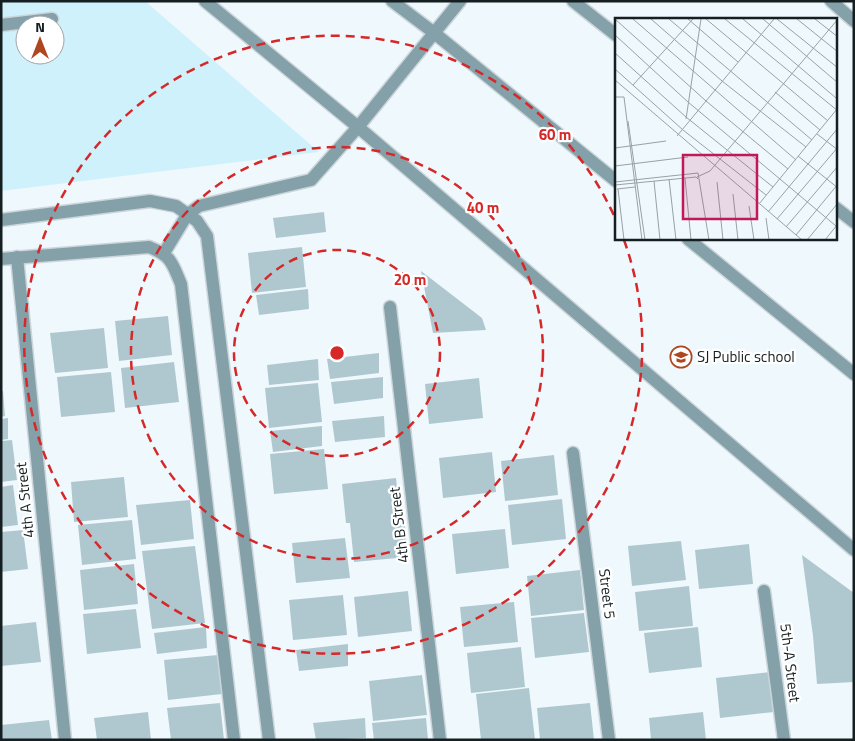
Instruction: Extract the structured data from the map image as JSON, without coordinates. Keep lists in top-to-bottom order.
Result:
{
  "streets": {
    "street": [
      "4th A Street",
      "4th B Street",
      "Street 5",
      "5th-A Street"
    ]
  },
  "places": {
    "school or university": ["SJ Public school"]
  },
  "north": "top",
  "rings": ["60 m", "40 m", "20 m"]
}
